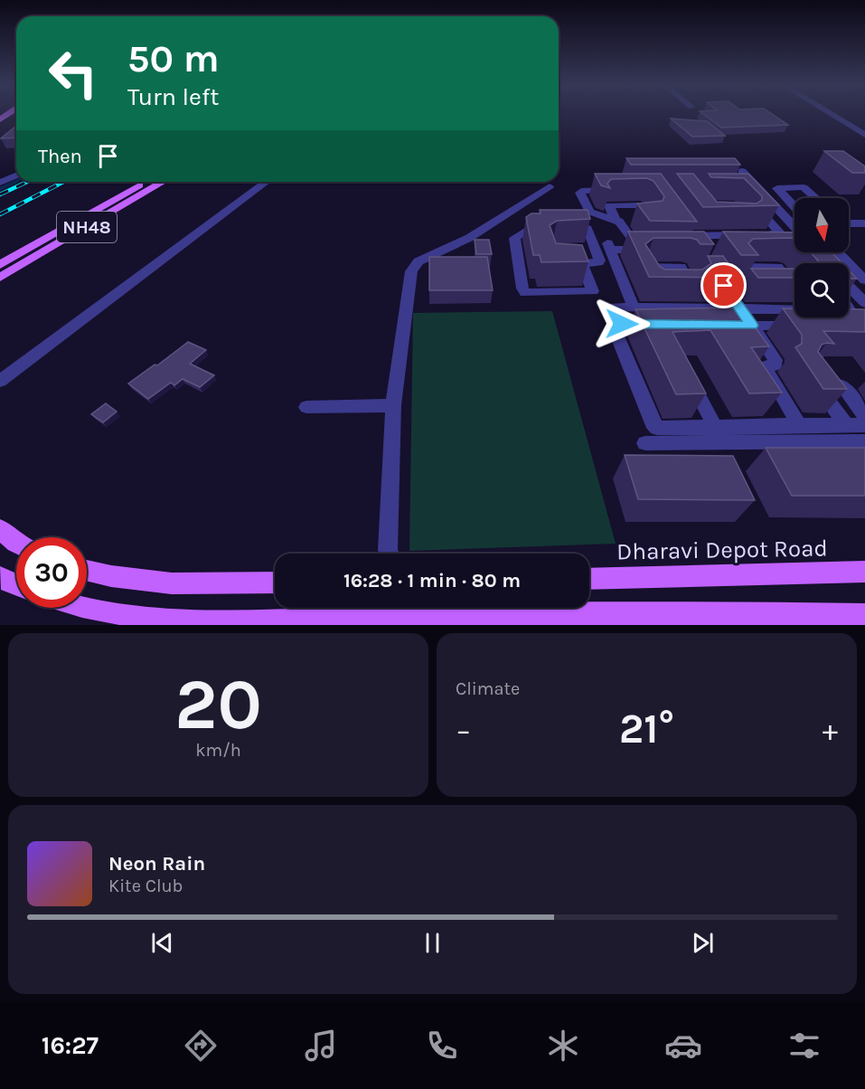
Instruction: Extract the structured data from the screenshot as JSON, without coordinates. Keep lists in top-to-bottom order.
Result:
{
  "streets": {
    "main road": ["NH48", "Dharavi Depot Road"]
  },
  "north": "bottom",
  "page": {
    "turn": ["50 m", "Turn left"],
    "then": "Then",
    "limit": "30",
    "trip": "16:28 · 1 min · 80 m",
    "tile": [
      ["20", "km/h"],
      "Climate"
    ],
    "heat": ["−", "21°", "+"],
    "song": ["Neon Rain", "Kite Club"],
    "tabs": "16:27"
  }
}
